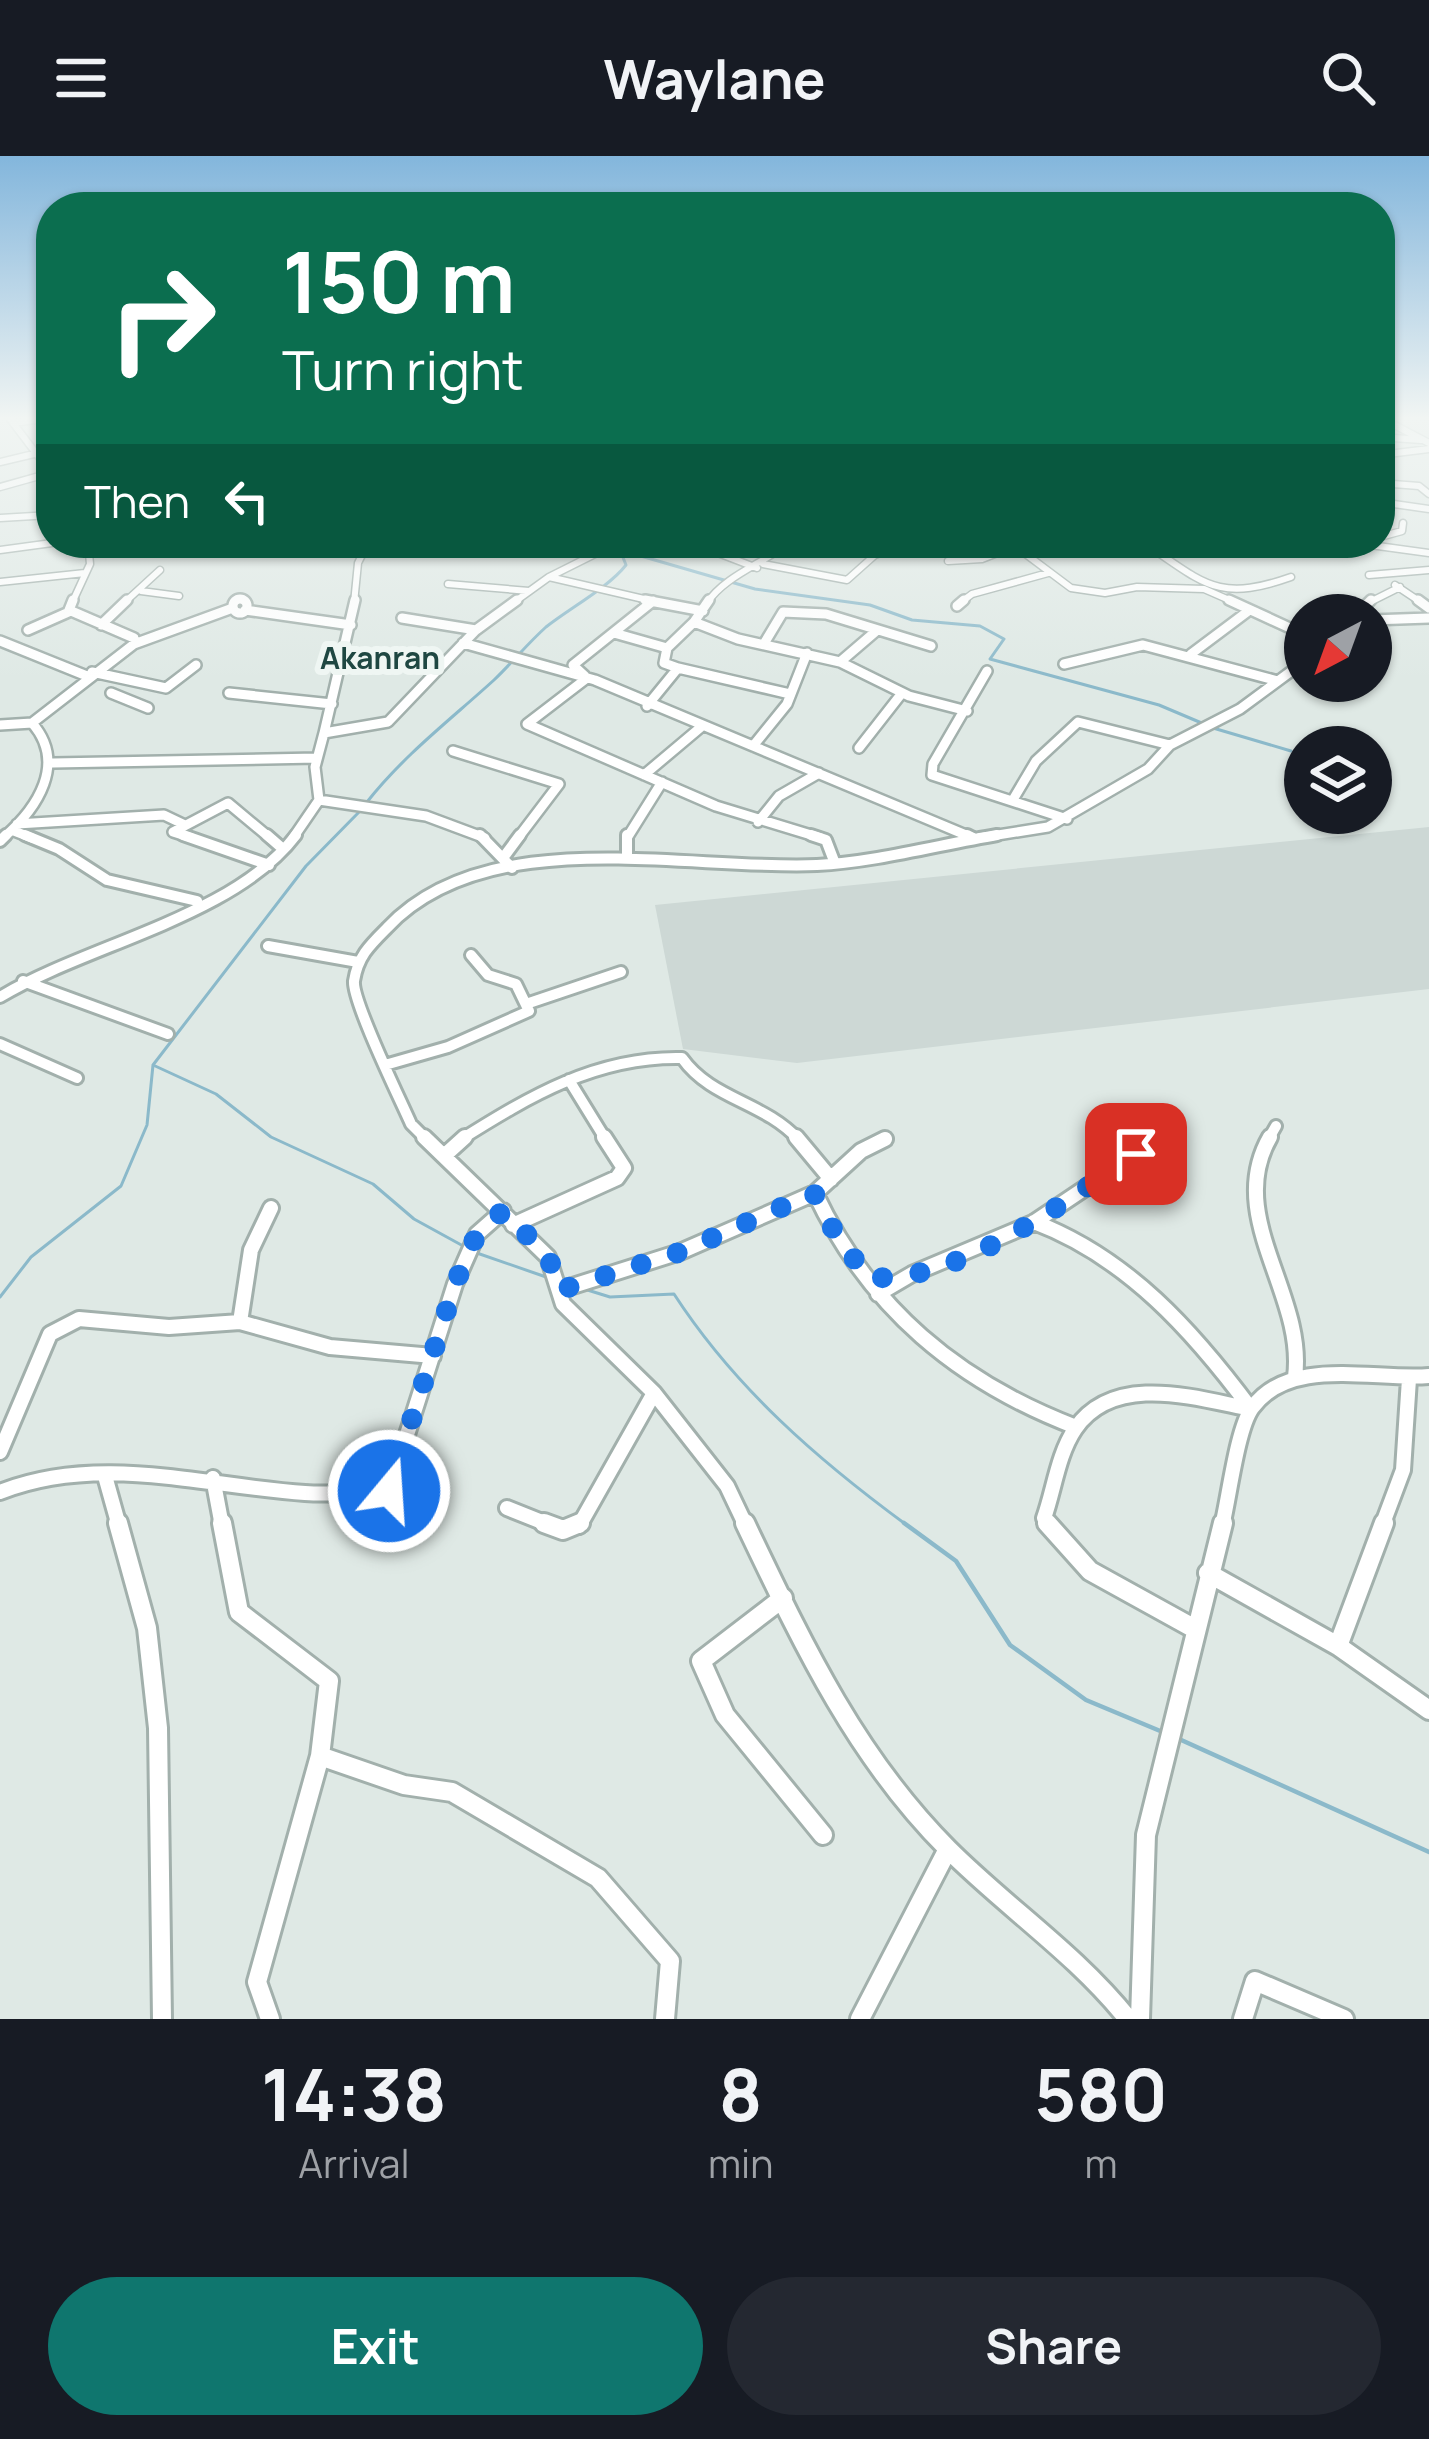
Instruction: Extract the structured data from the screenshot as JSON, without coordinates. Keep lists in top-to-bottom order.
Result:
{
  "districts": ["Akanran"],
  "north": "bottom left",
  "page": {
    "header": "Waylane",
    "turn": ["150 m", "Turn right"],
    "then": "Then",
    "eta": [
      "14:38",
      "Arrival",
      "8",
      "min",
      "580",
      "m"
    ],
    "buttons": ["Exit", "Share"]
  }
}
